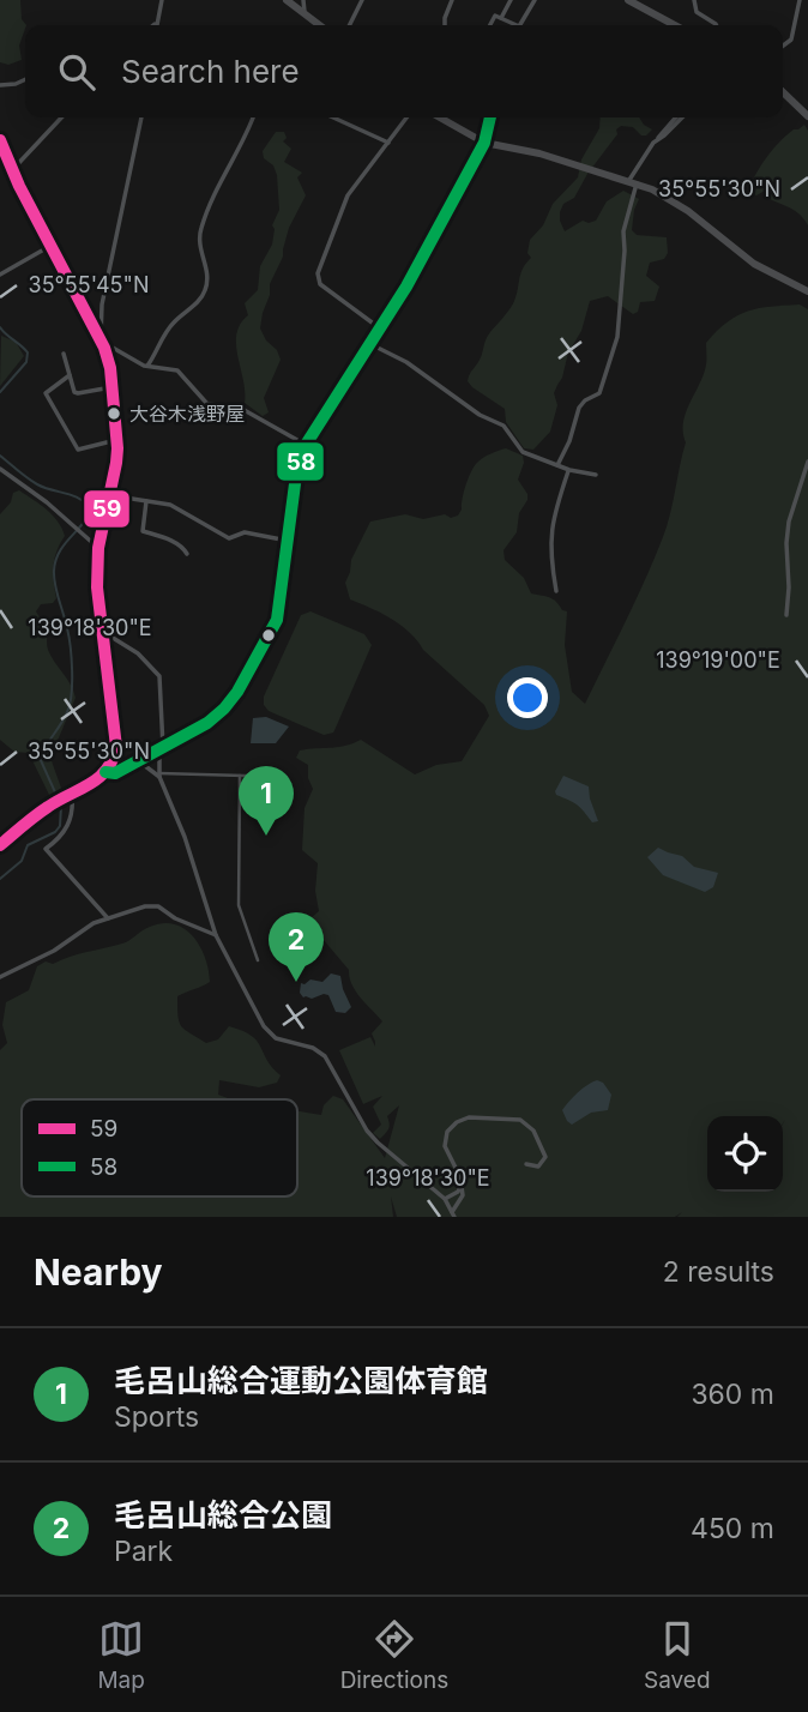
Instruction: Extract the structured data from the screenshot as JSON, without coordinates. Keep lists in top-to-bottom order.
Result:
{
  "places": ["大谷木浅野屋"],
  "lines": ["transit line 58", "transit line 59"],
  "legend": ["59", "58"],
  "page": {
    "search": "Search here",
    "pins": ["1", "2"],
    "heading": ["Nearby", "2 results"],
    "list": [
      {
        "mark": "1",
        "name": "毛呂山総合運動公園体育館",
        "note": "Sports",
        "value": "360 m"
      },
      {
        "mark": "2",
        "name": "毛呂山総合公園",
        "note": "Park",
        "value": "450 m"
      }
    ],
    "nav": ["Map", "Directions", "Saved"]
  },
  "coordinates": [
    "35°55'30\"N",
    "35°55'45\"N",
    "139°18'30\"E",
    "139°19'00\"E"
  ]
}
